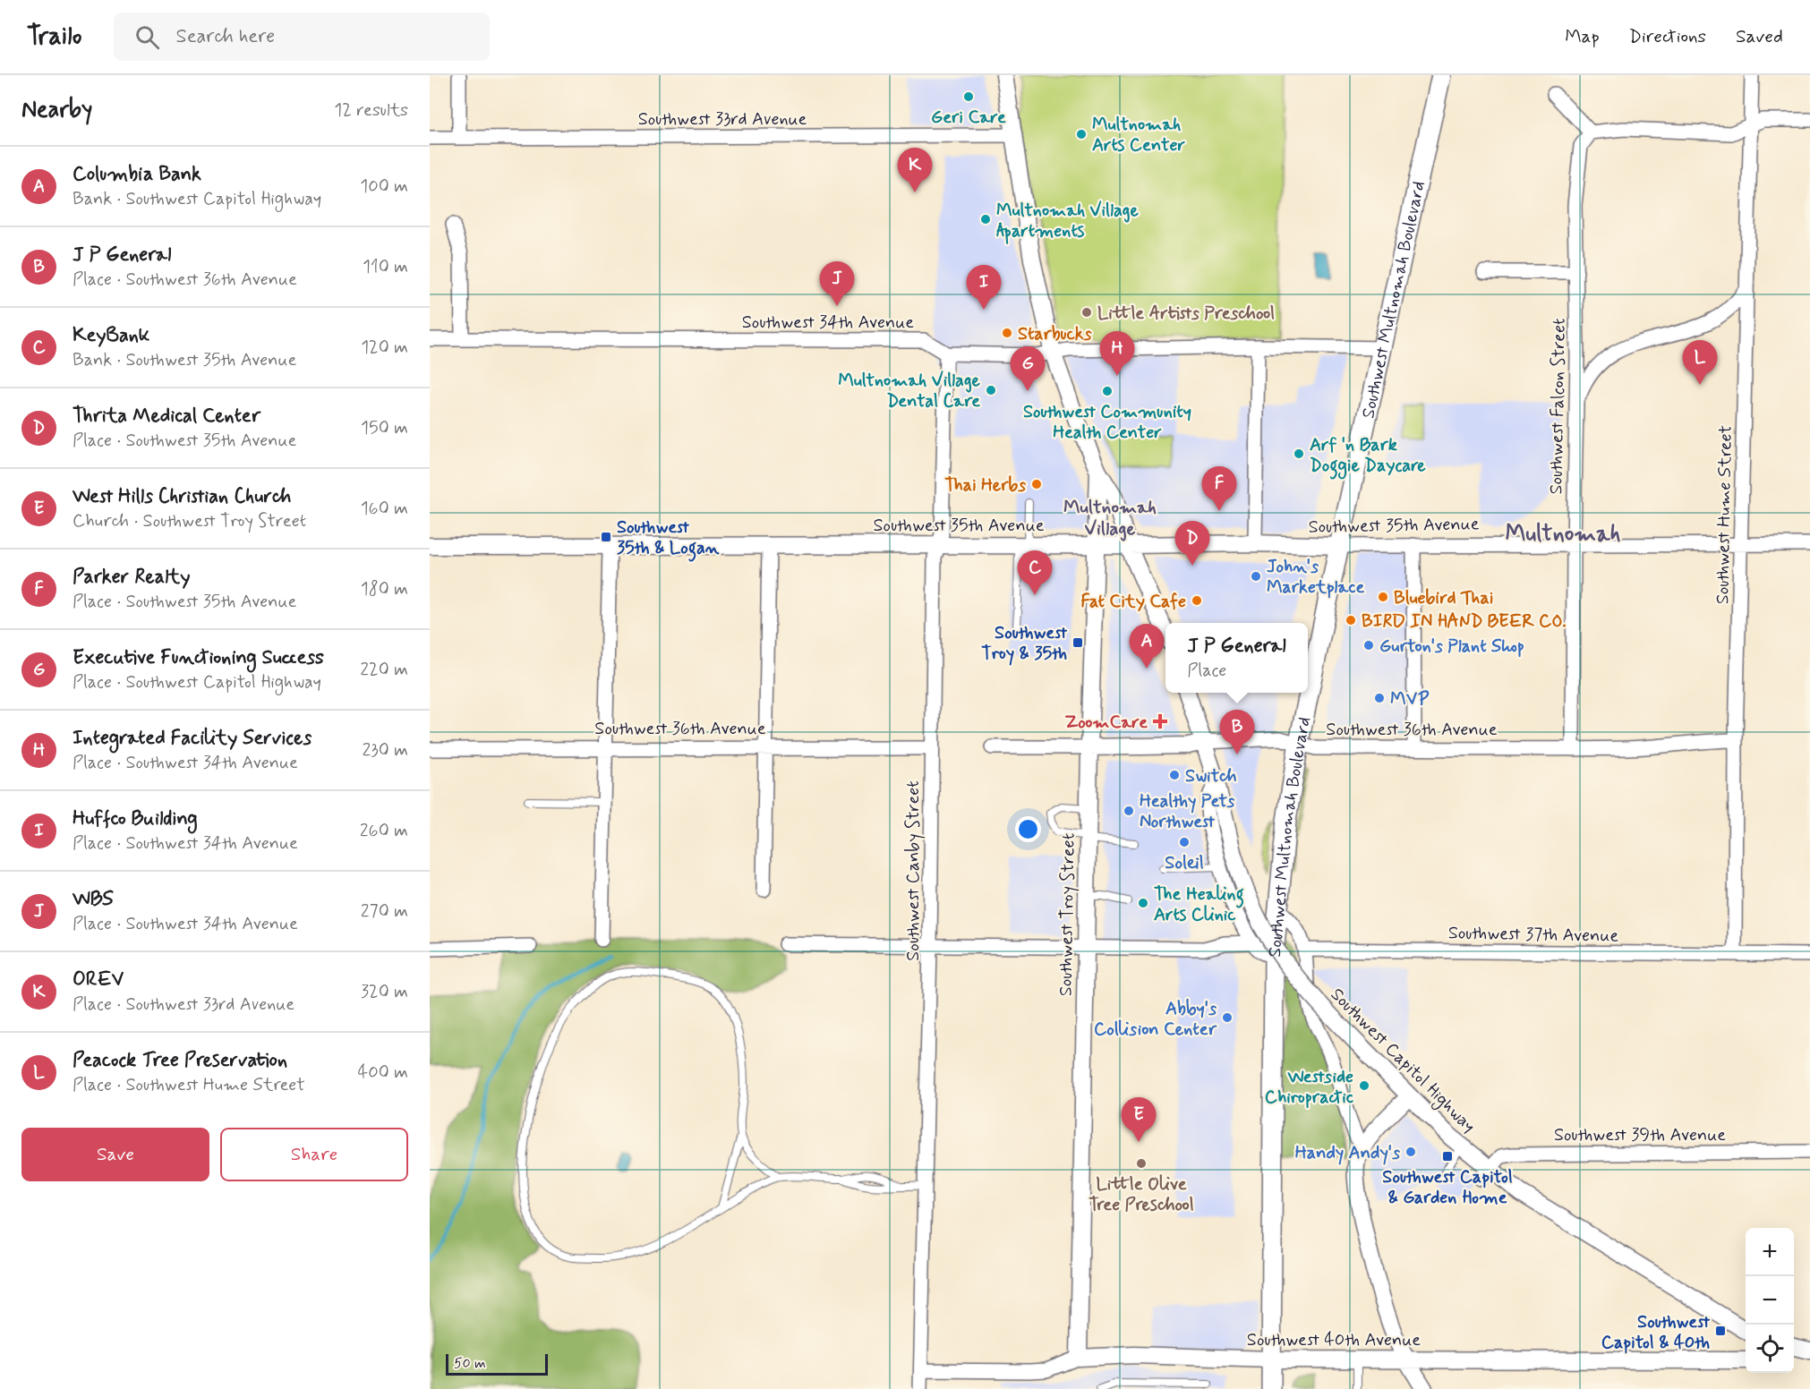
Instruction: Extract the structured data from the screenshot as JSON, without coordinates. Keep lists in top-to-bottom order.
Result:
{
  "streets": {
    "main road": ["Southwest Multnomah Boulevard"],
    "street": [
      "Southwest 33rd Avenue",
      "Southwest 34th Avenue",
      "Southwest Falcon Street",
      "Southwest Hume Street",
      "Southwest 35th Avenue",
      "Southwest 36th Avenue",
      "Southwest Canby Street",
      "Southwest Troy Street",
      "Southwest 37th Avenue",
      "Southwest Capitol Highway",
      "Southwest 39th Avenue",
      "Southwest 40th Avenue"
    ]
  },
  "crossings": [
    ["Southwest Multnomah Boulevard", "Southwest 34th Avenue"],
    ["Southwest Multnomah Boulevard", "Southwest 35th Avenue"],
    ["Southwest Multnomah Boulevard", "Southwest 36th Avenue"],
    ["Southwest Multnomah Boulevard", "Southwest 40th Avenue"],
    ["Southwest 34th Avenue", "Southwest Canby Street"],
    ["Southwest Falcon Street", "Southwest 35th Avenue"],
    ["Southwest Falcon Street", "Southwest 36th Avenue"],
    ["Southwest Hume Street", "Southwest 35th Avenue"],
    ["Southwest Hume Street", "Southwest 36th Avenue"],
    ["Southwest Hume Street", "Southwest 37th Avenue"],
    ["Southwest 35th Avenue", "Southwest Canby Street"],
    ["Southwest 35th Avenue", "Southwest Troy Street"],
    ["Southwest 36th Avenue", "Southwest Canby Street"],
    ["Southwest 36th Avenue", "Southwest Troy Street"],
    ["Southwest 36th Avenue", "Southwest Capitol Highway"],
    ["Southwest Canby Street", "Southwest 40th Avenue"],
    ["Southwest Troy Street", "Southwest 40th Avenue"],
    ["Southwest Capitol Highway", "Southwest 39th Avenue"]
  ],
  "districts": ["Multnomah Village", "Multnomah"],
  "places": {
    "other": [
      "Geri Care",
      "Multnomah Arts Center",
      "Multnomah Village Apartments",
      "Little Artists Preschool",
      "Starbucks",
      "Multnomah Village Dental Care",
      "Southwest Community Health Center",
      "Arf 'n Bark Doggie Daycare",
      "Thai Herbs",
      "John's Marketplace",
      "Bluebird Thai",
      "Fat City Cafe",
      "BIRD IN HAND BEER CO.",
      "Gurton's Plant Shop",
      "MVP",
      "Switch",
      "Healthy Pets Northwest",
      "Soleil",
      "The Healing Arts Clinic",
      "Abby's Collision Center",
      "Westside Chiropractic",
      "Handy Andy's",
      "Little Olive Tree Preschool"
    ],
    "transit": [
      "Southwest 35th & Logan",
      "Southwest Troy & 35th",
      "Southwest Capitol & Garden Home",
      "Southwest Capitol & 40th"
    ],
    "health": ["ZoomCare"]
  },
  "scale_bar": "50 m",
  "page": {
    "header": "Trailo",
    "search": "Search here",
    "nav": ["Map", "Directions", "Saved"],
    "heading": ["Nearby", "12 results"],
    "list": [
      {
        "mark": "A",
        "name": "Columbia Bank",
        "note": "Bank · Southwest Capitol Highway",
        "value": "100 m"
      },
      {
        "mark": "B",
        "name": "J P General",
        "note": "Place · Southwest 36th Avenue",
        "value": "110 m"
      },
      {
        "mark": "C",
        "name": "KeyBank",
        "note": "Bank · Southwest 35th Avenue",
        "value": "120 m"
      },
      {
        "mark": "D",
        "name": "Thrita Medical Center",
        "note": "Place · Southwest 35th Avenue",
        "value": "150 m"
      },
      {
        "mark": "E",
        "name": "West Hills Christian Church",
        "note": "Church · Southwest Troy Street",
        "value": "160 m"
      },
      {
        "mark": "F",
        "name": "Parker Realty",
        "note": "Place · Southwest 35th Avenue",
        "value": "180 m"
      },
      {
        "mark": "G",
        "name": "Executive Functioning Success",
        "note": "Place · Southwest Capitol Highway",
        "value": "220 m"
      },
      {
        "mark": "H",
        "name": "Integrated Facility Services",
        "note": "Place · Southwest 34th Avenue",
        "value": "230 m"
      },
      {
        "mark": "I",
        "name": "Huffco Building",
        "note": "Place · Southwest 34th Avenue",
        "value": "260 m"
      },
      {
        "mark": "J",
        "name": "WBS",
        "note": "Place · Southwest 34th Avenue",
        "value": "270 m"
      },
      {
        "mark": "K",
        "name": "OREV",
        "note": "Place · Southwest 33rd Avenue",
        "value": "320 m"
      },
      {
        "mark": "L",
        "name": "Peacock Tree Preservation",
        "note": "Place · Southwest Hume Street",
        "value": "400 m"
      }
    ],
    "pins": [
      "K",
      "J",
      "I",
      "H",
      "L",
      "G",
      "F",
      "D",
      "C",
      "A",
      "B",
      "E"
    ],
    "popup": ["J P General", "Place"],
    "buttons": ["Save", "Share"],
    "map_buttons": ["+", "−"],
    "scale": "50 m"
  }
}
